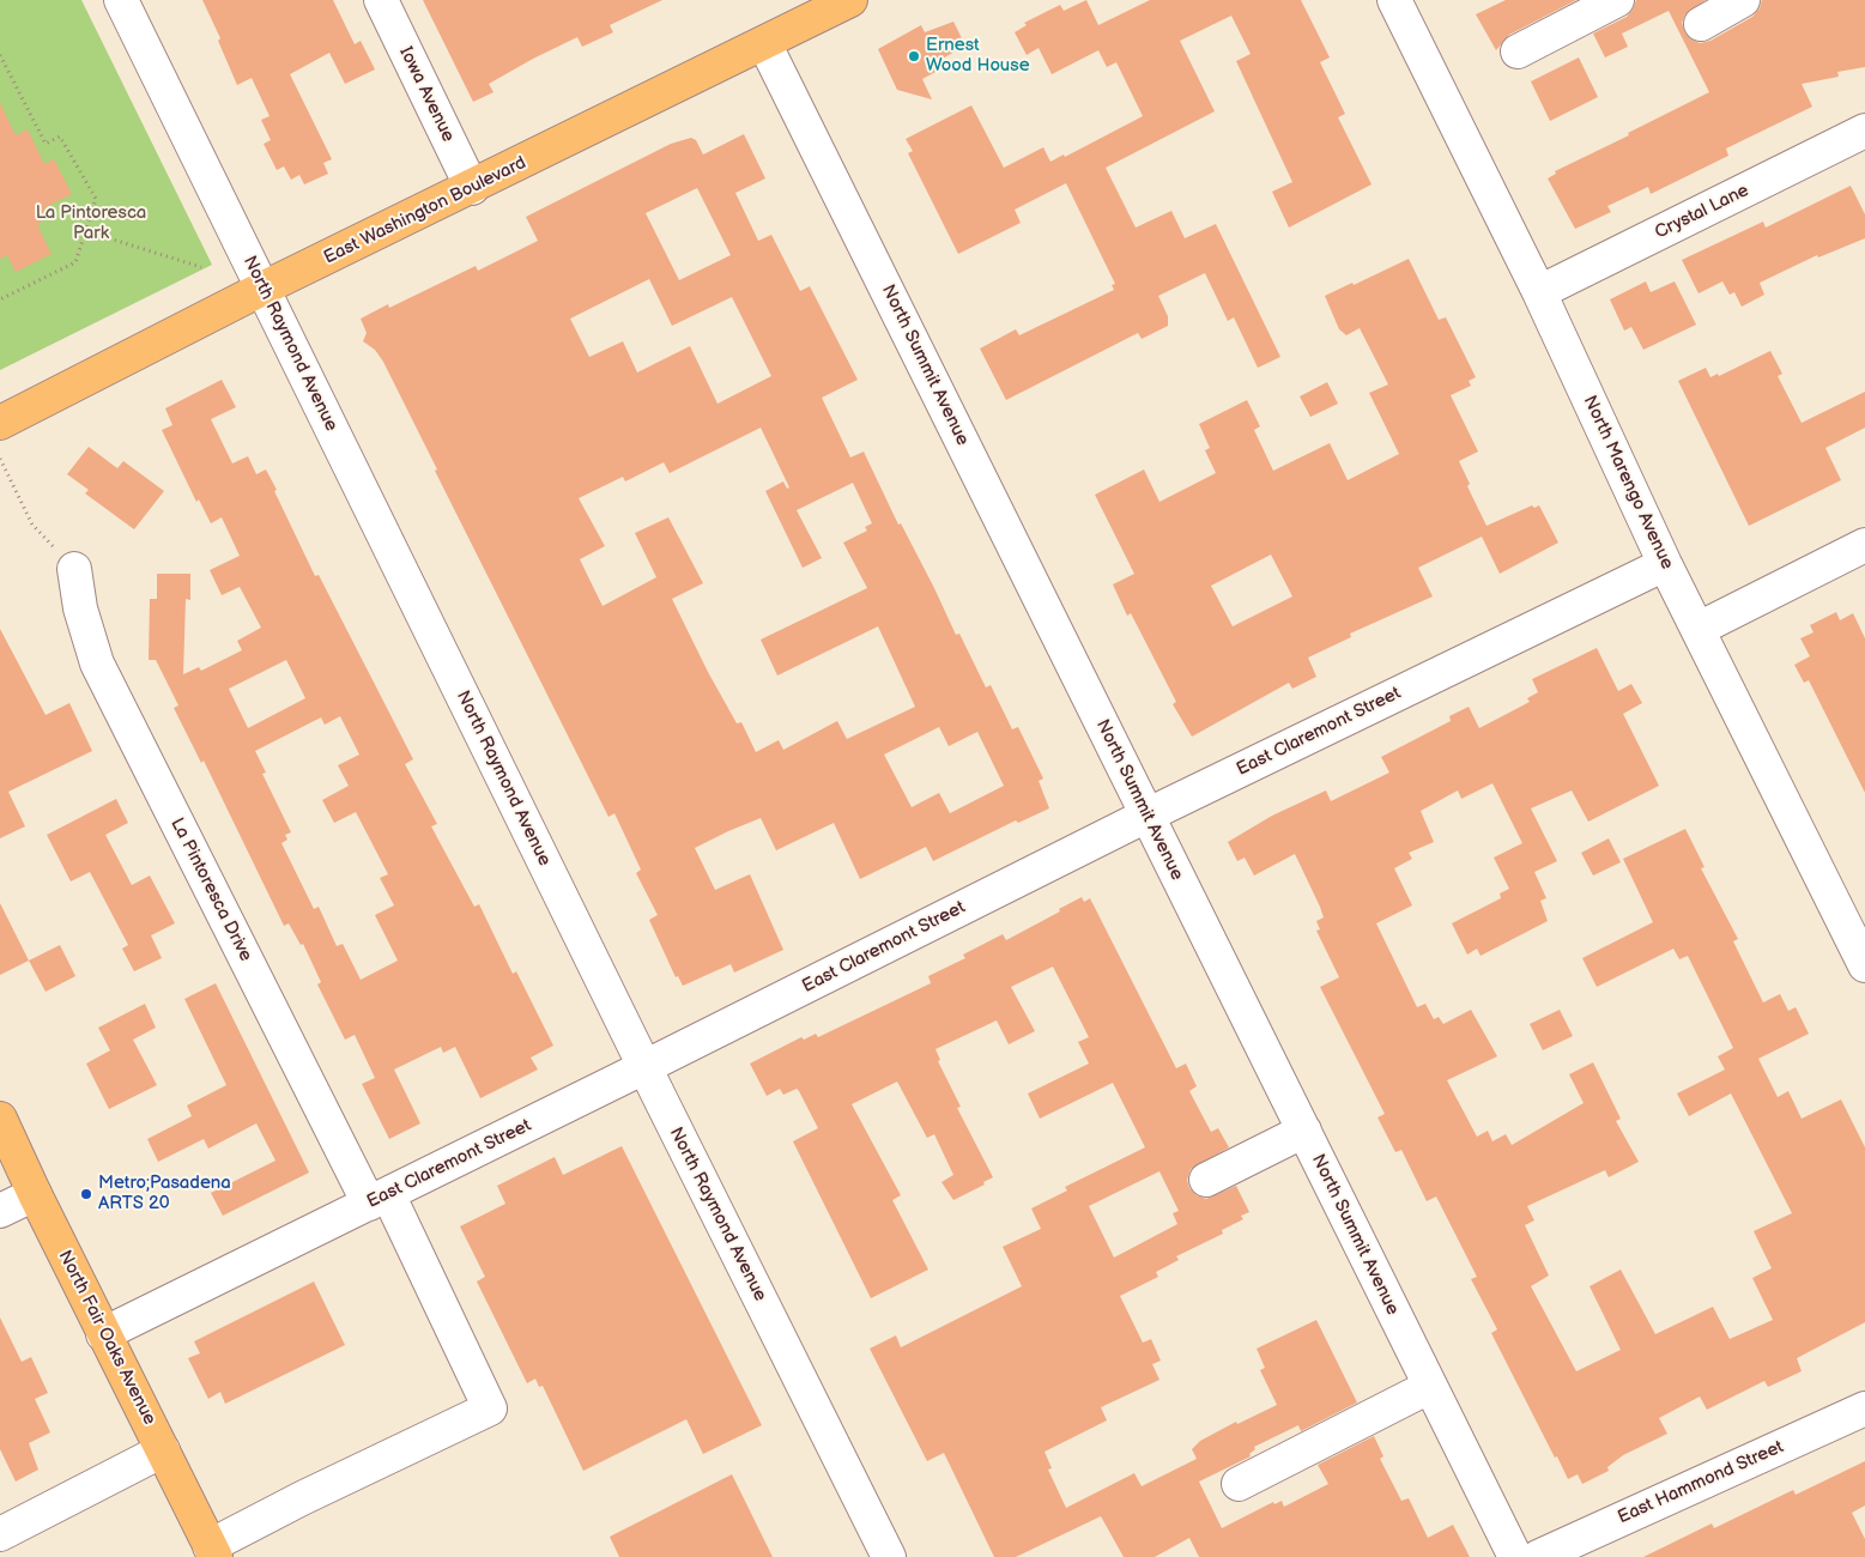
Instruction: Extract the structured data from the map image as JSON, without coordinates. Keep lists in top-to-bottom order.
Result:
{
  "streets": {
    "main road": ["East Washington Boulevard", "North Fair Oaks Avenue"],
    "street": [
      "Iowa Avenue",
      "Crystal Lane",
      "North Raymond Avenue",
      "North Summit Avenue",
      "North Marengo Avenue",
      "East Claremont Street",
      "La Pintoresca Drive",
      "East Hammond Street"
    ]
  },
  "crossings": [
    ["Iowa Avenue", "East Washington Boulevard"],
    ["East Washington Boulevard", "North Raymond Avenue"],
    ["East Washington Boulevard", "North Summit Avenue"],
    ["Crystal Lane", "North Marengo Avenue"],
    ["North Raymond Avenue", "East Claremont Street"],
    ["North Summit Avenue", "East Claremont Street"],
    ["North Marengo Avenue", "East Claremont Street"],
    ["East Claremont Street", "La Pintoresca Drive"],
    ["East Claremont Street", "North Fair Oaks Avenue"],
    ["La Pintoresca Drive", "North Fair Oaks Avenue"]
  ],
  "parks": ["La Pintoresca Park"],
  "places": ["Ernest Wood House", "Metro;Pasadena ARTS 20"]
}
